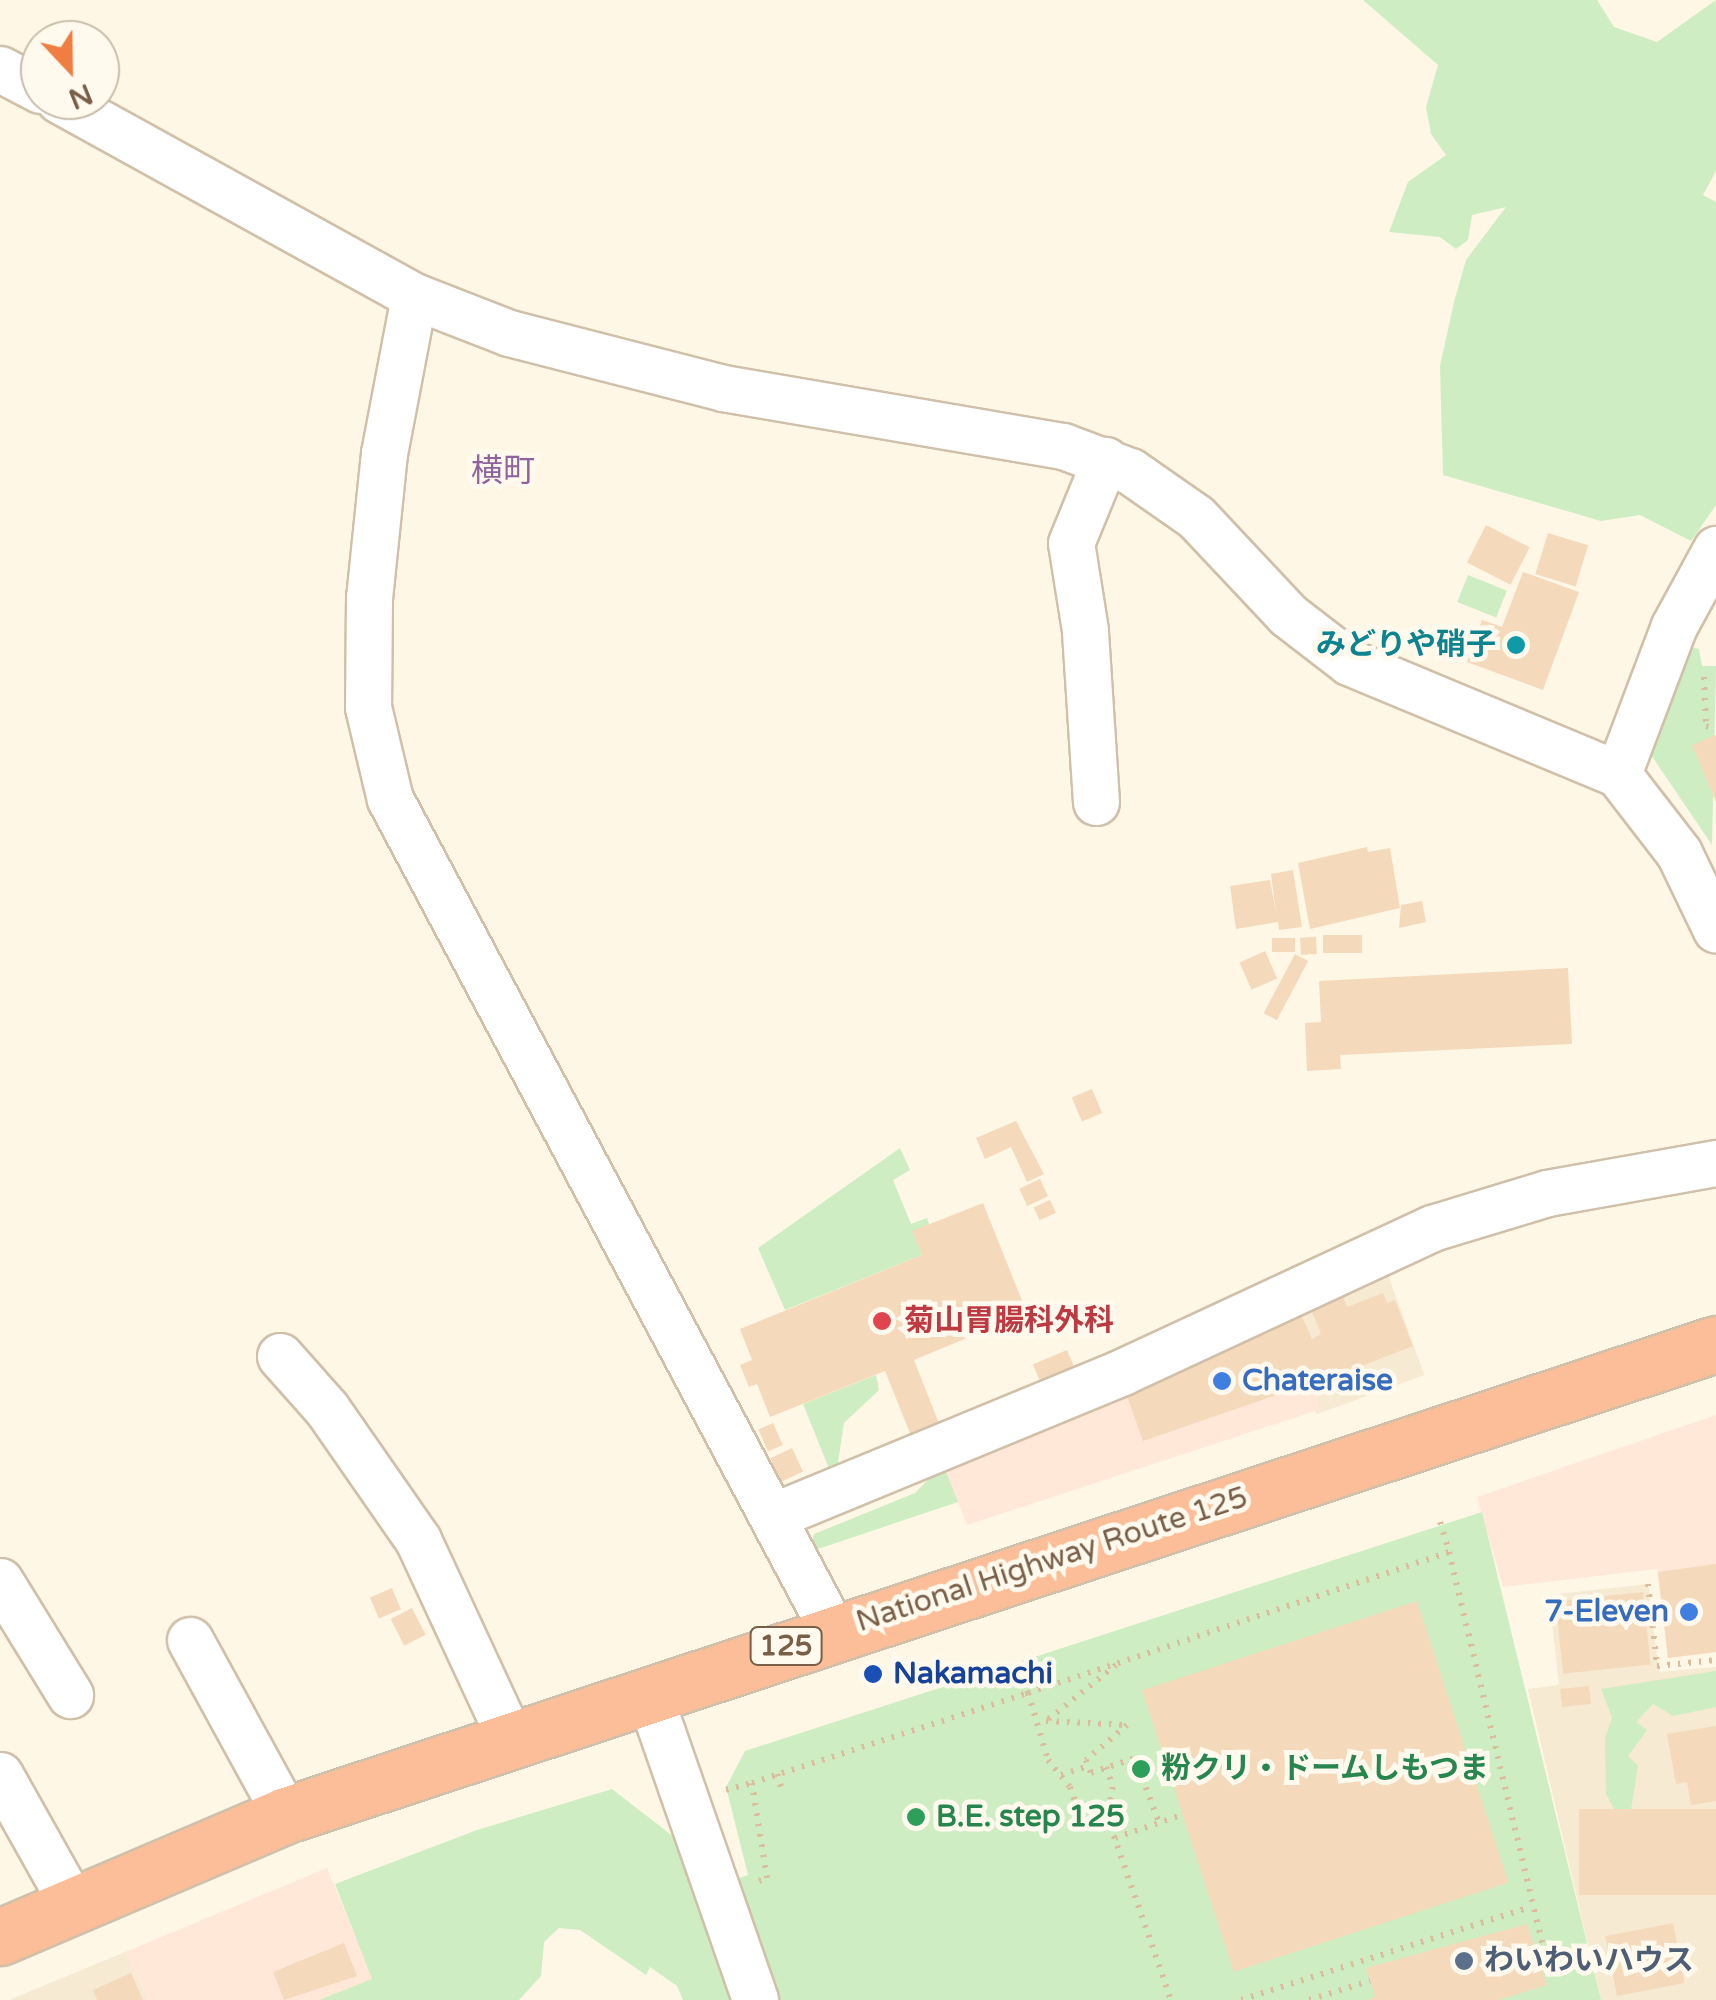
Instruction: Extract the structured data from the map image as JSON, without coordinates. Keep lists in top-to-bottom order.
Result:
{
  "streets": {
    "highway": ["National Highway Route 125", "125"]
  },
  "districts": ["横町"],
  "places": [
    "みどりや硝子",
    "菊山胃腸科外科",
    "Chateraise",
    "7-Eleven",
    "Nakamachi",
    "粉クリ・ドームしもつま",
    "B.E. step 125",
    "わいわいハウス"
  ],
  "north": "bottom"
}
